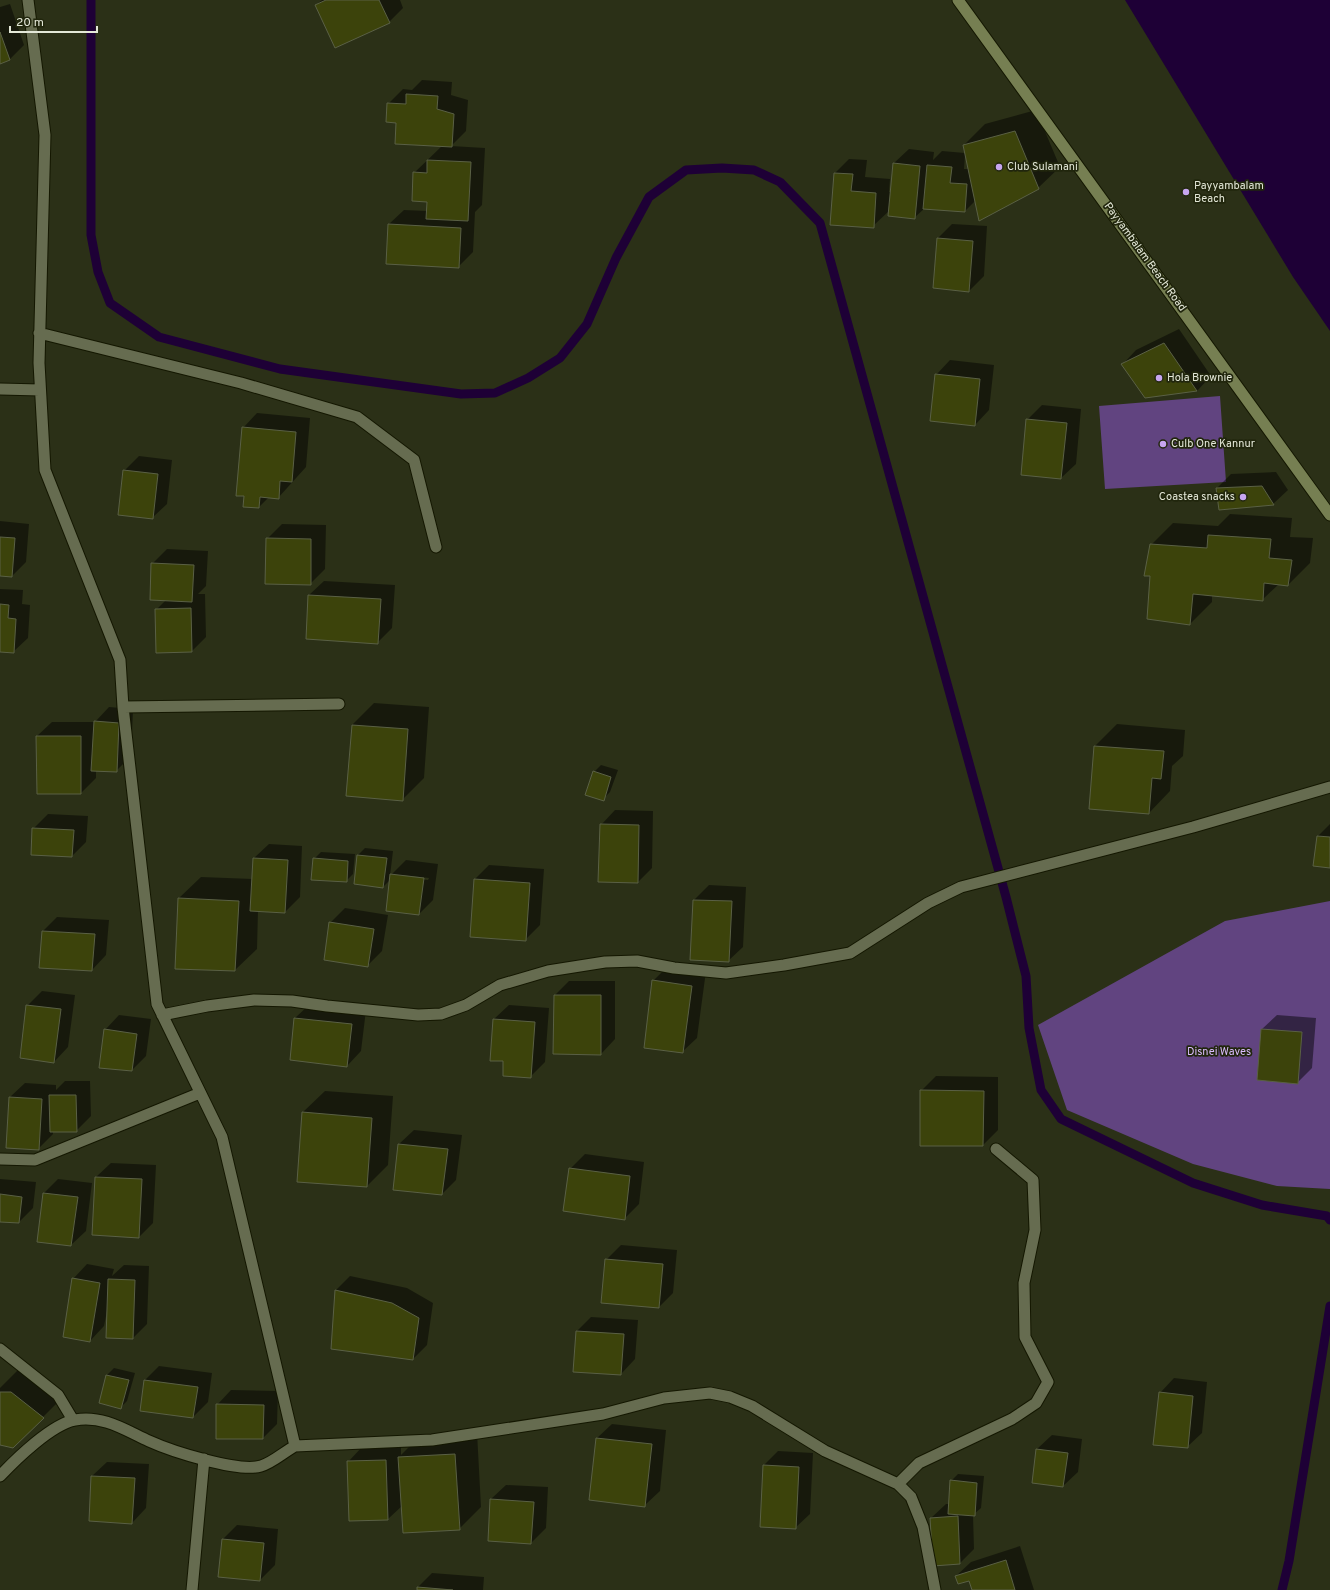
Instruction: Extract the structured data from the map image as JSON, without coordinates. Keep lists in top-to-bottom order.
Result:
{
  "streets": {
    "main road": ["Payyambalam Beach Road"]
  },
  "parks": ["Disnei Waves"],
  "places": [
    "Club Sulamani",
    "Payyambalam Beach",
    "Hola Brownie",
    "Culb One Kannur",
    "Coastea snacks"
  ],
  "scale_bar": "20 m"
}
